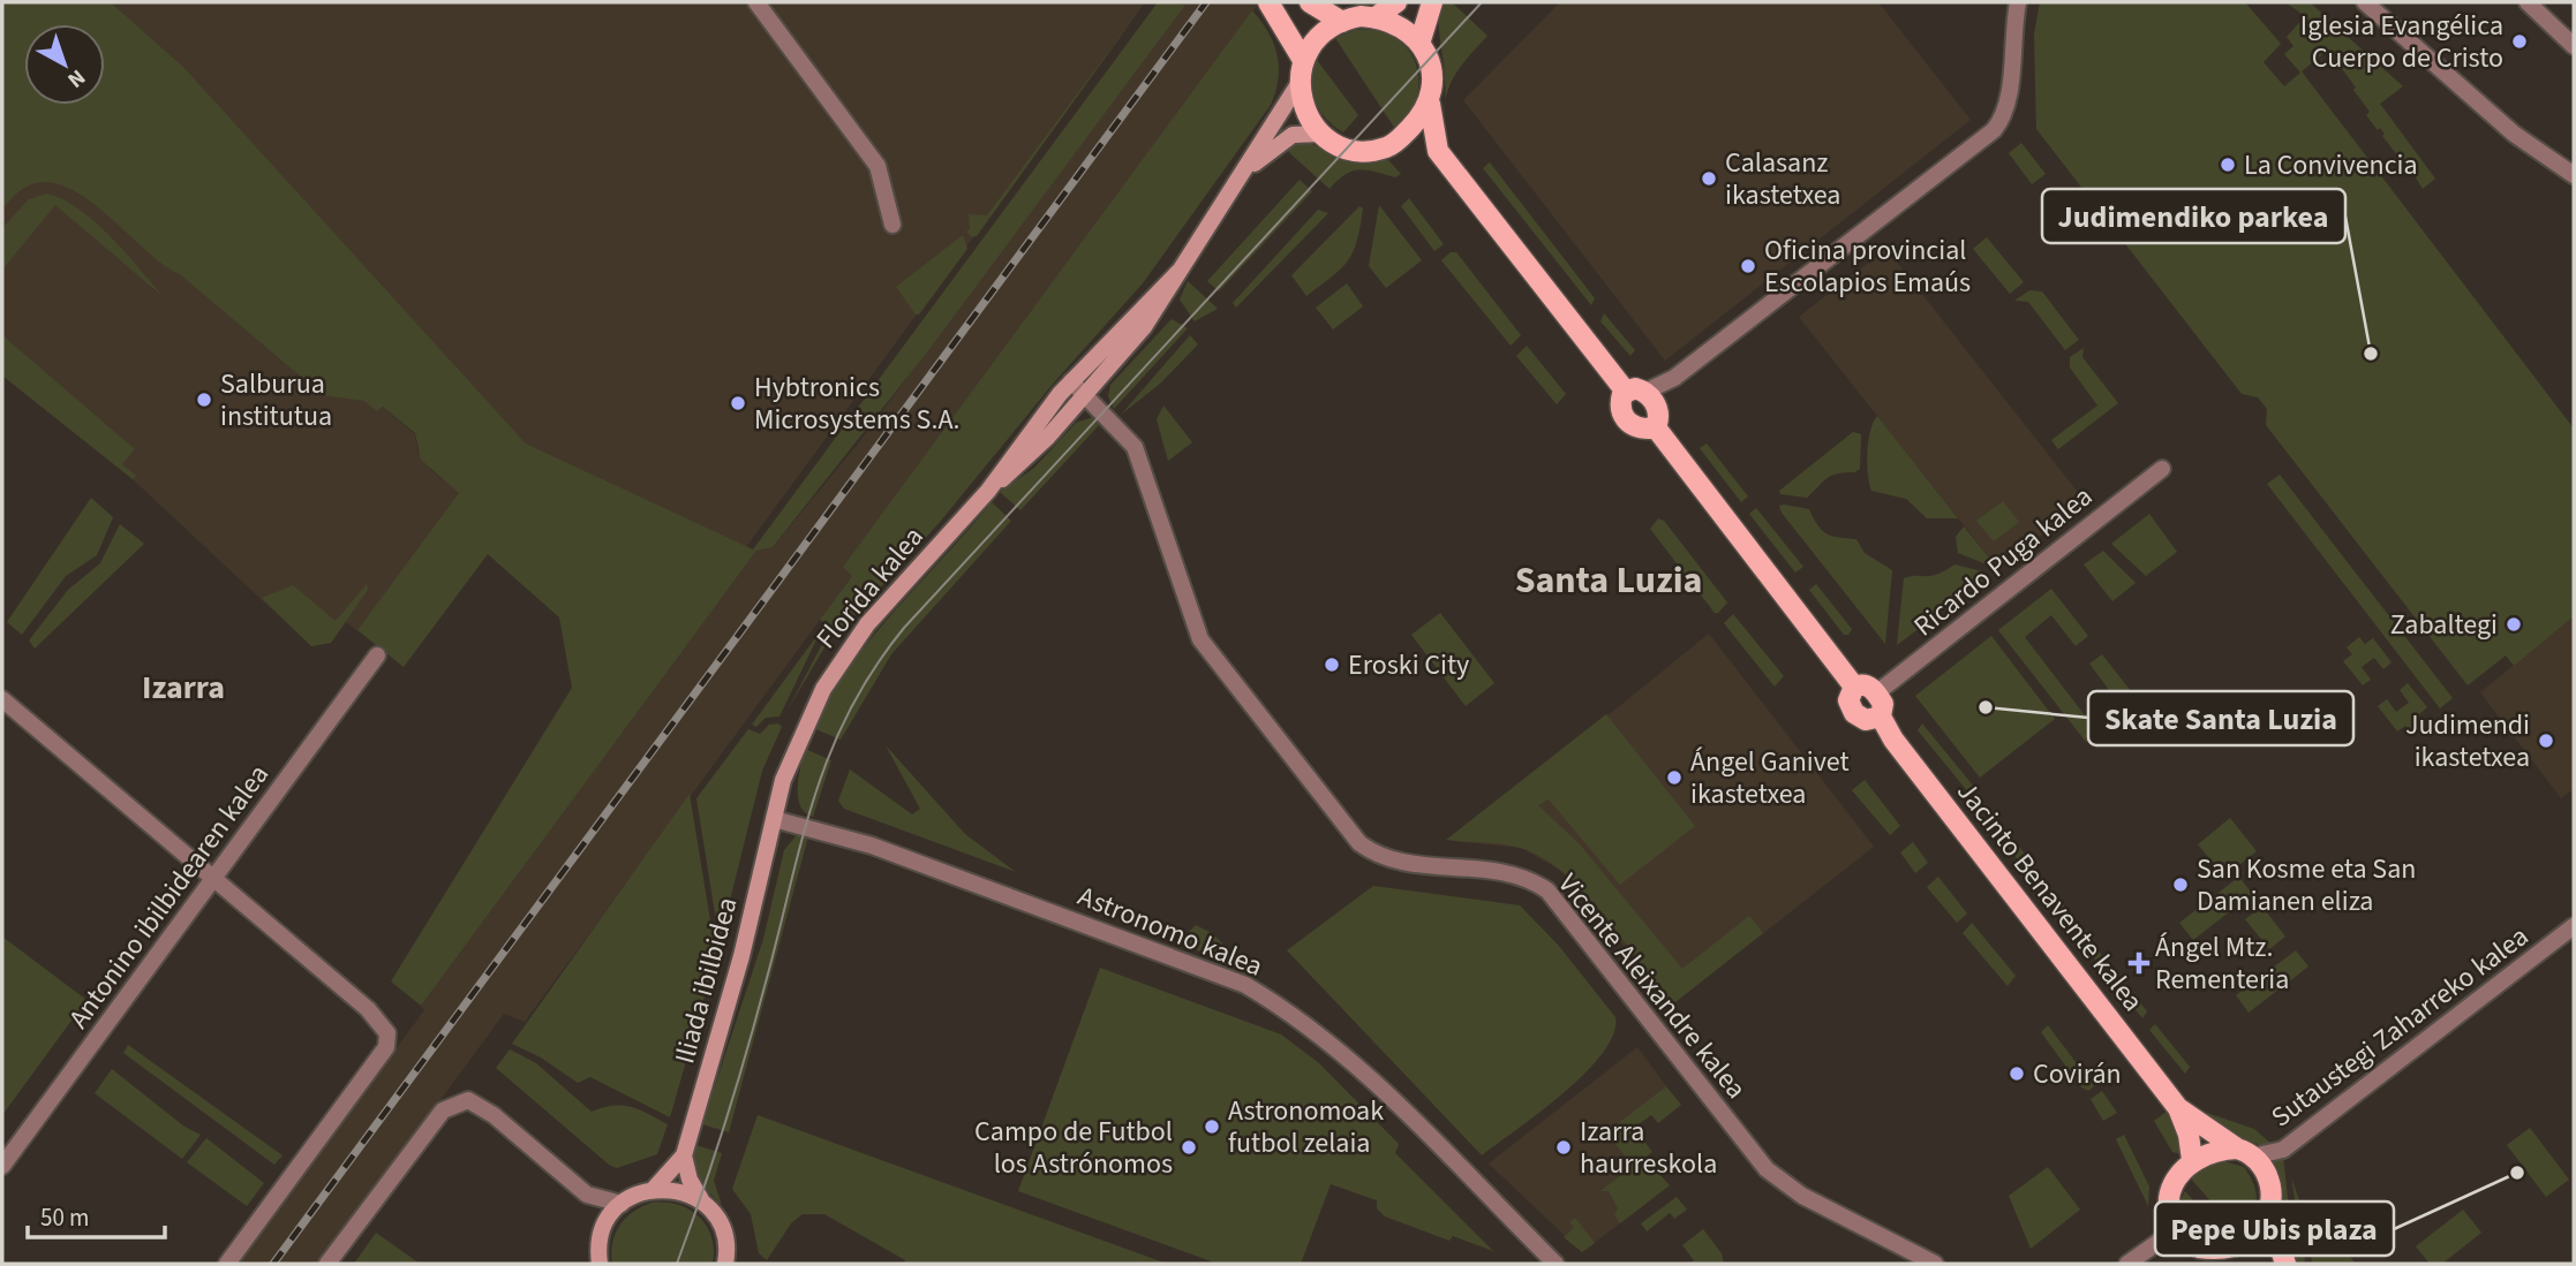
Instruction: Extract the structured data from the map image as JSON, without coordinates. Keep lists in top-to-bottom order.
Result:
{
  "streets": {
    "main road": ["Florida kalea", "Jacinto Benavente kalea", "Iliada ibilbidea"],
    "street": [
      "Ricardo Puga kalea",
      "Antonino ibilbidearen kalea",
      "Astronomo kalea",
      "Vicente Aleixandre kalea",
      "Sutaustegi Zaharreko kalea"
    ]
  },
  "crossings": [
    ["Ricardo Puga kalea", "Jacinto Benavente kalea"],
    ["Florida kalea", "Astronomo kalea"],
    ["Florida kalea", "Iliada ibilbidea"],
    ["Jacinto Benavente kalea", "Sutaustegi Zaharreko kalea"],
    ["Astronomo kalea", "Iliada ibilbidea"]
  ],
  "districts": ["Santa Luzia", "Izarra"],
  "places": {
    "other": [
      "Iglesia Evangélica Cuerpo de Cristo",
      "La Convivencia",
      "Calasanz ikastetxea",
      "Oficina provincial Escolapios Emaús",
      "Judimendiko parkea",
      "Salburua institutua",
      "Hybtronics Microsystems S.A.",
      "Zabaltegi",
      "Eroski City",
      "Skate Santa Luzia",
      "Judimendi ikastetxea",
      "Ángel Ganivet ikastetxea",
      "San Kosme eta San Damianen eliza",
      "Covirán",
      "Astronomoak futbol zelaia",
      "Campo de Futbol los Astrónomos",
      "Izarra haurreskola",
      "Pepe Ubis plaza"
    ],
    "health": ["Ángel Mtz. Rementeria"]
  },
  "scale_bar": "50 m",
  "north": "bottom right"
}
